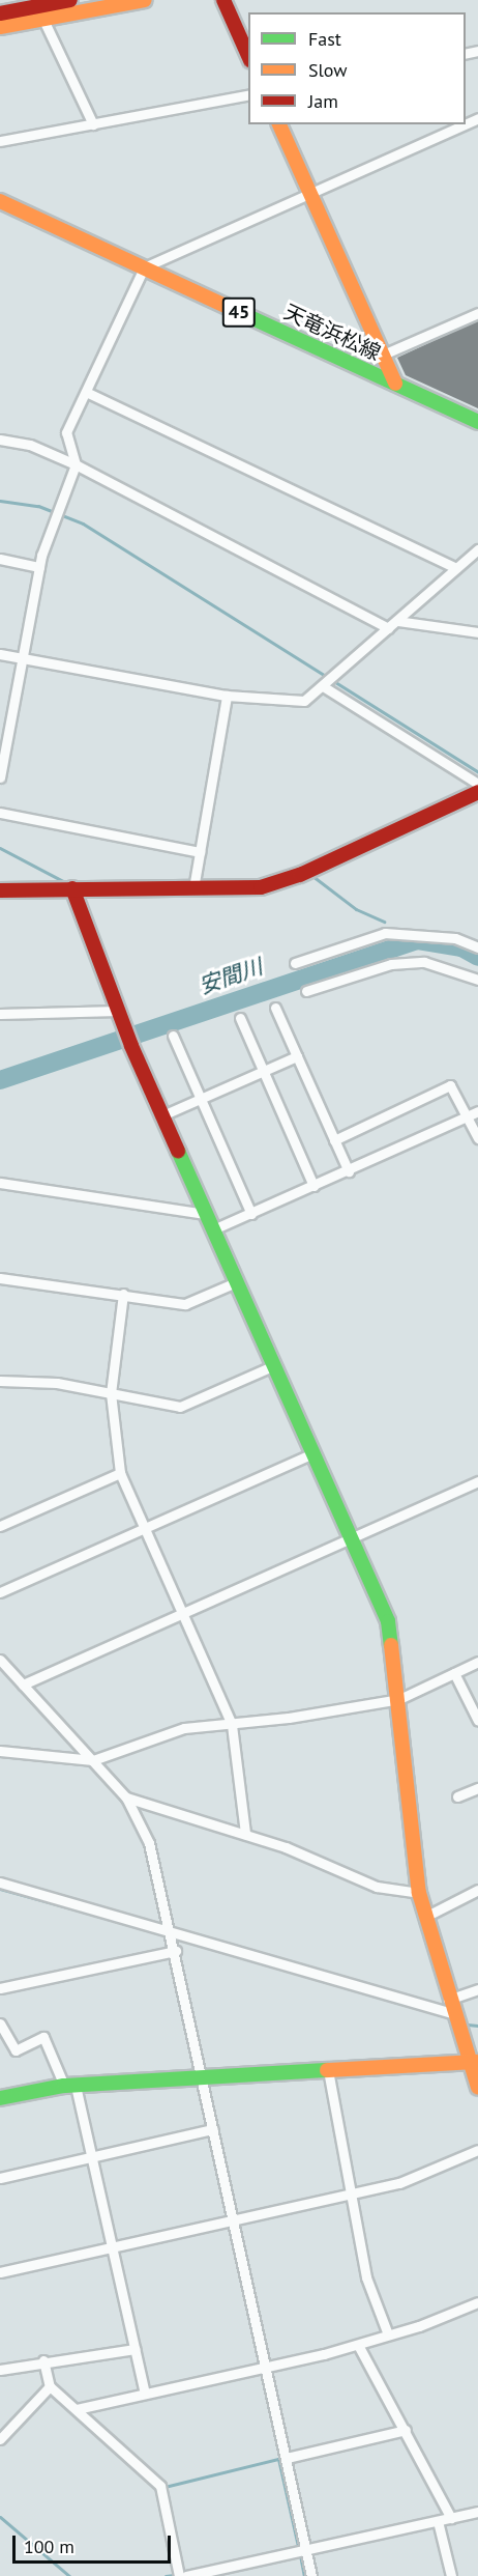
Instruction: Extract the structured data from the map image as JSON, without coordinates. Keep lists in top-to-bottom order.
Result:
{
  "streets": {
    "street": ["45", "天竜浜松線"]
  },
  "water": ["安間川"],
  "legend": ["Fast", "Slow", "Jam"],
  "scale_bar": "100 m"
}
